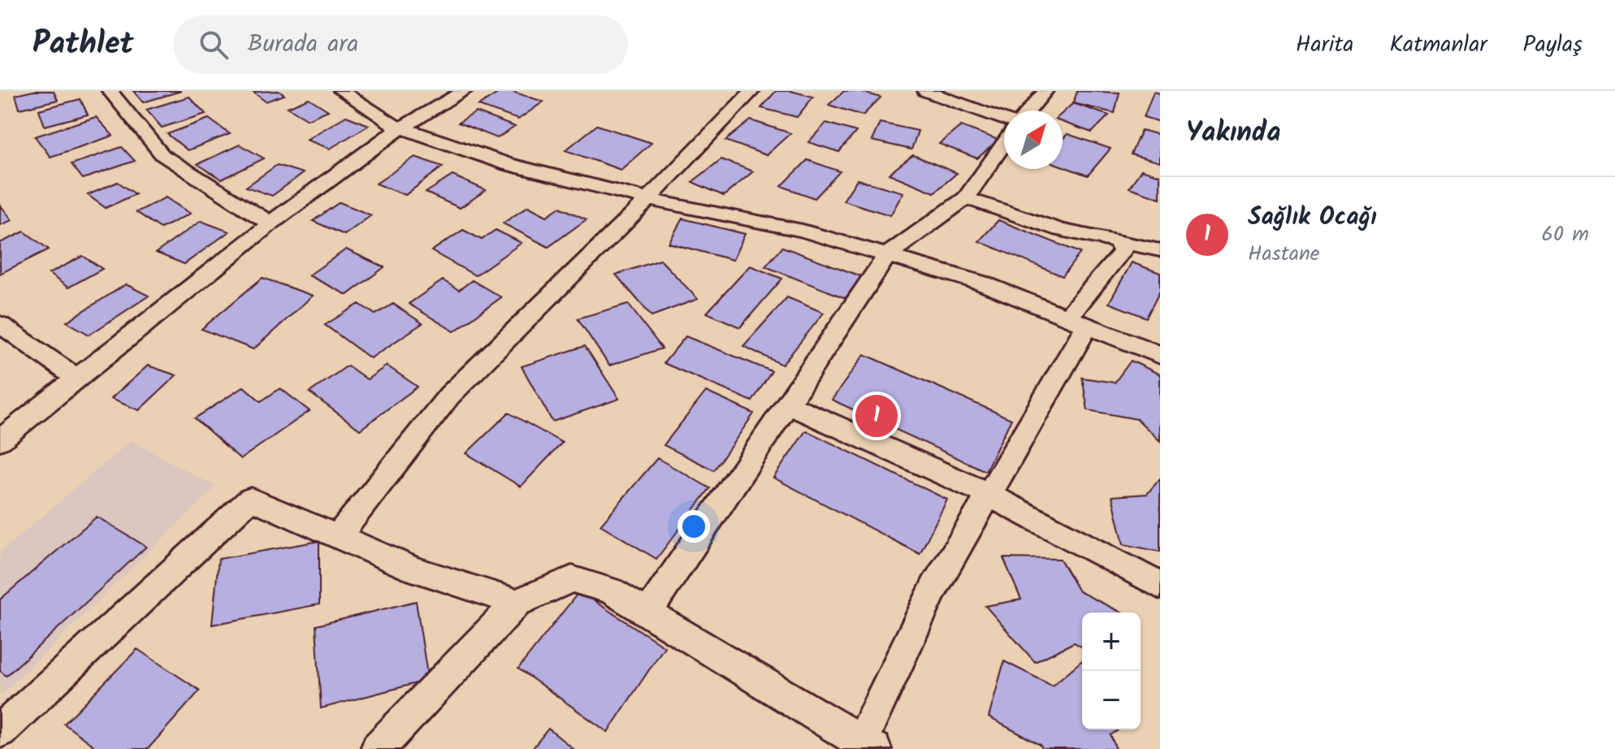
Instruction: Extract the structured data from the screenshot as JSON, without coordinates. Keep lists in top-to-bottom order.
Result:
{
  "north": "top right",
  "page": {
    "header": "Pathlet",
    "search": "Burada ara",
    "nav": ["Harita", "Katmanlar", "Paylaş"],
    "heading": "Yakında",
    "list": [
      {
        "mark": "1",
        "name": "Sağlık Ocağı",
        "note": "Hastane",
        "value": "60 m"
      }
    ],
    "pins": "1",
    "map_buttons": ["+", "−"]
  }
}
